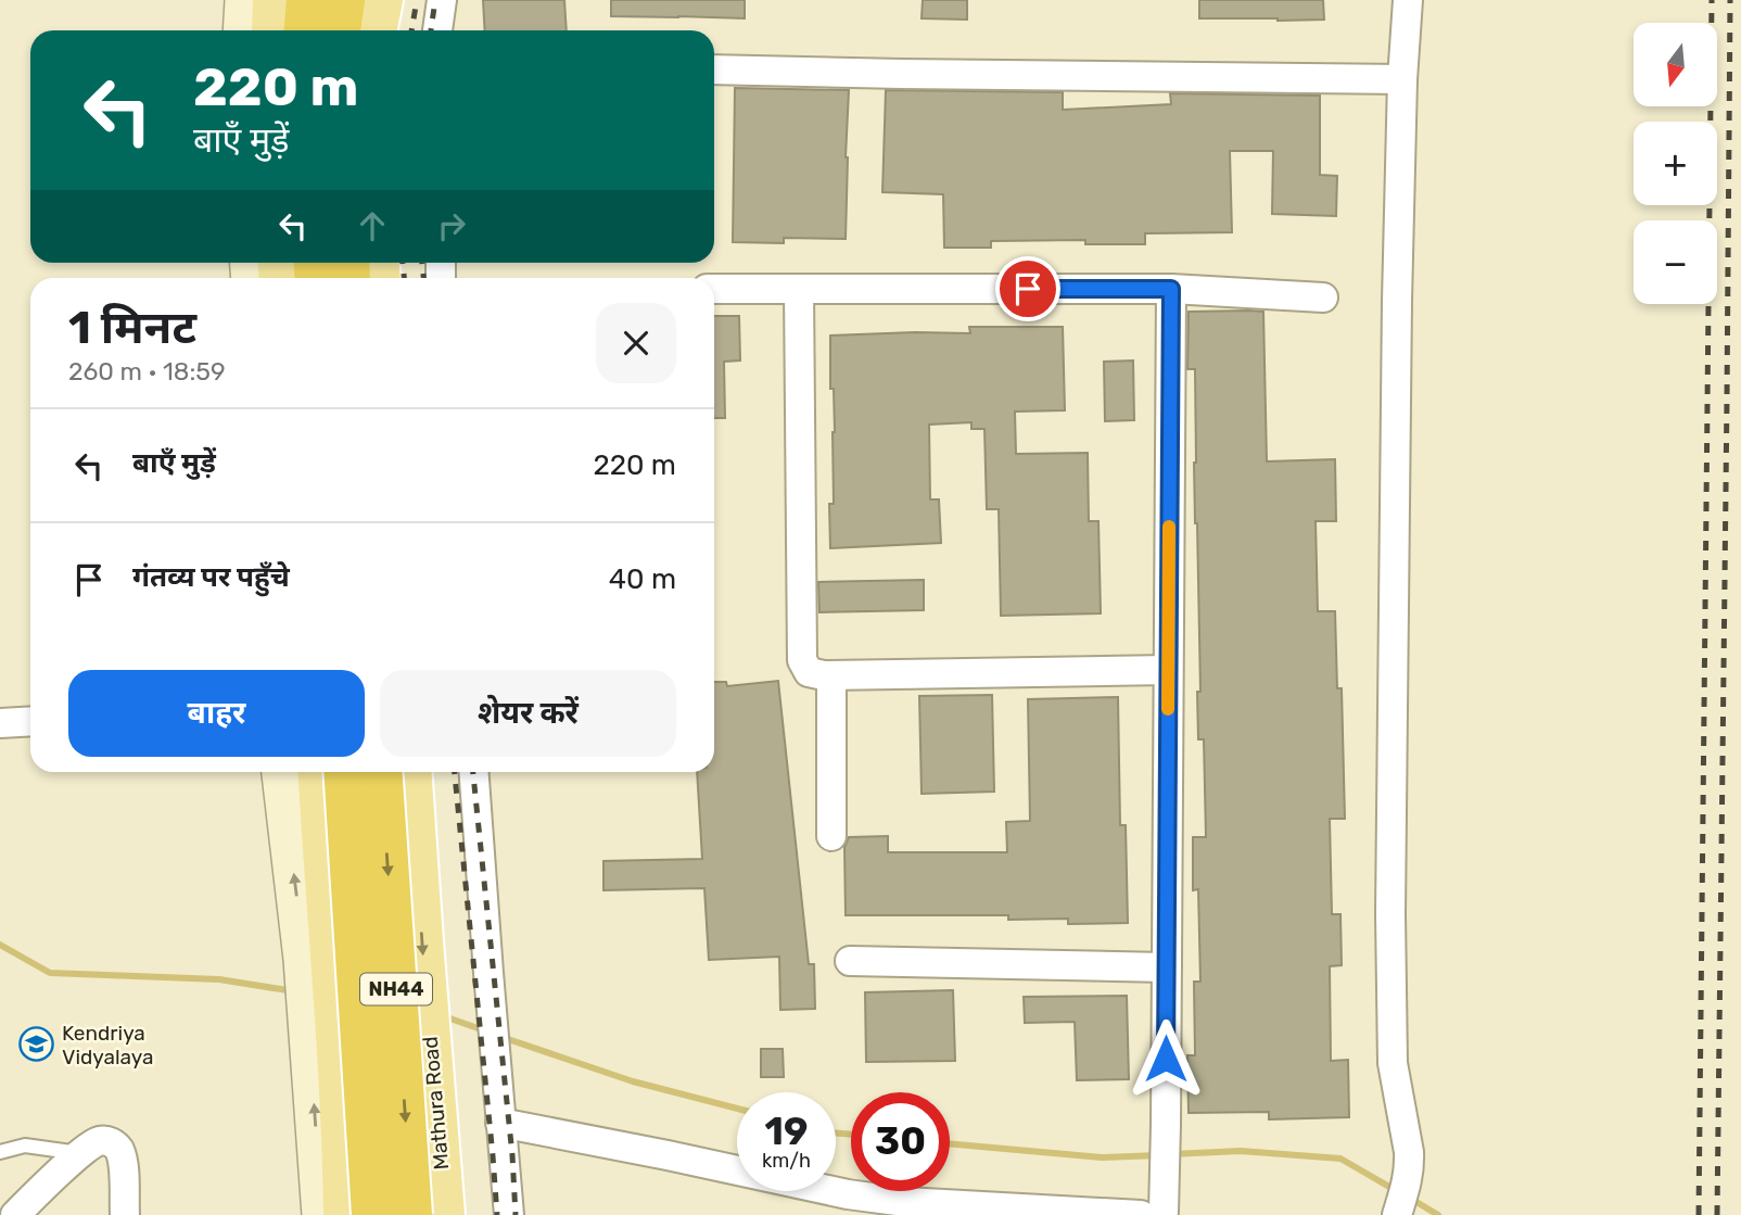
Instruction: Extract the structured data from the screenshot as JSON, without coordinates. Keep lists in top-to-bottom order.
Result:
{
  "streets": {
    "highway": ["NH44", "Mathura Road"]
  },
  "places": {
    "school or university": ["Kendriya Vidyalaya"]
  },
  "north": "bottom",
  "page": {
    "map_buttons": ["+", "−"],
    "turn": ["220 m", "बाएँ मुड़ें"],
    "heading": ["1 मिनट", "260 m · 18:59"],
    "list": [
      {
        "name": "बाएँ मुड़ें",
        "value": "220 m"
      },
      {
        "name": "गंतव्य पर पहुँचे",
        "value": "40 m"
      }
    ],
    "buttons": ["बाहर", "शेयर करें"],
    "speed": "19 km/h",
    "limit": "30"
  }
}
